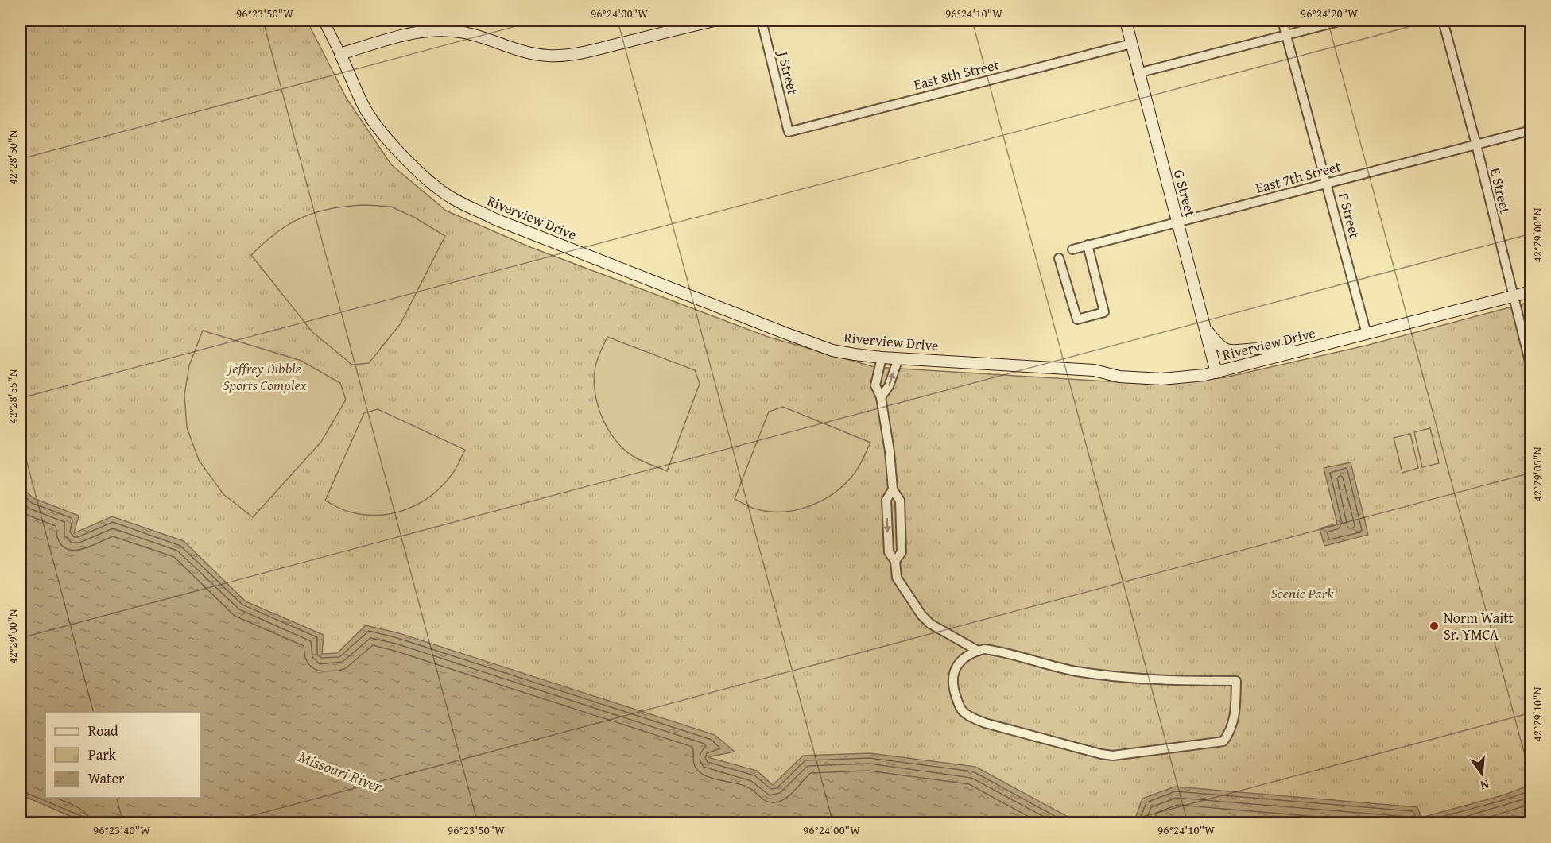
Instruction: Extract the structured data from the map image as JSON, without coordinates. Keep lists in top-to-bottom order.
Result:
{
  "streets": {
    "main road": ["G Street", "Riverview Drive"],
    "street": [
      "J Street",
      "East 8th Street",
      "East 7th Street",
      "E Street",
      "F Street"
    ]
  },
  "crossings": [
    ["J Street", "East 8th Street"],
    ["East 8th Street", "G Street"],
    ["East 7th Street", "E Street"],
    ["East 7th Street", "G Street"],
    ["East 7th Street", "F Street"],
    ["E Street", "Riverview Drive"],
    ["G Street", "Riverview Drive"],
    ["F Street", "Riverview Drive"]
  ],
  "water": ["Missouri River"],
  "parks": ["Jeffrey Dibble Sports Complex", "Scenic Park"],
  "places": ["Norm Waitt Sr. YMCA"],
  "legend": ["Road", "Park", "Water"],
  "north": "bottom",
  "coordinates": [
    "96°23'50\"W",
    "96°24'00\"W",
    "96°24'10\"W",
    "96°24'20\"W",
    "42°28'50\"N",
    "42°29'00\"N",
    "42°28'55\"N",
    "42°29'05\"N",
    "42°29'10\"N",
    "96°23'40\"W"
  ]
}
